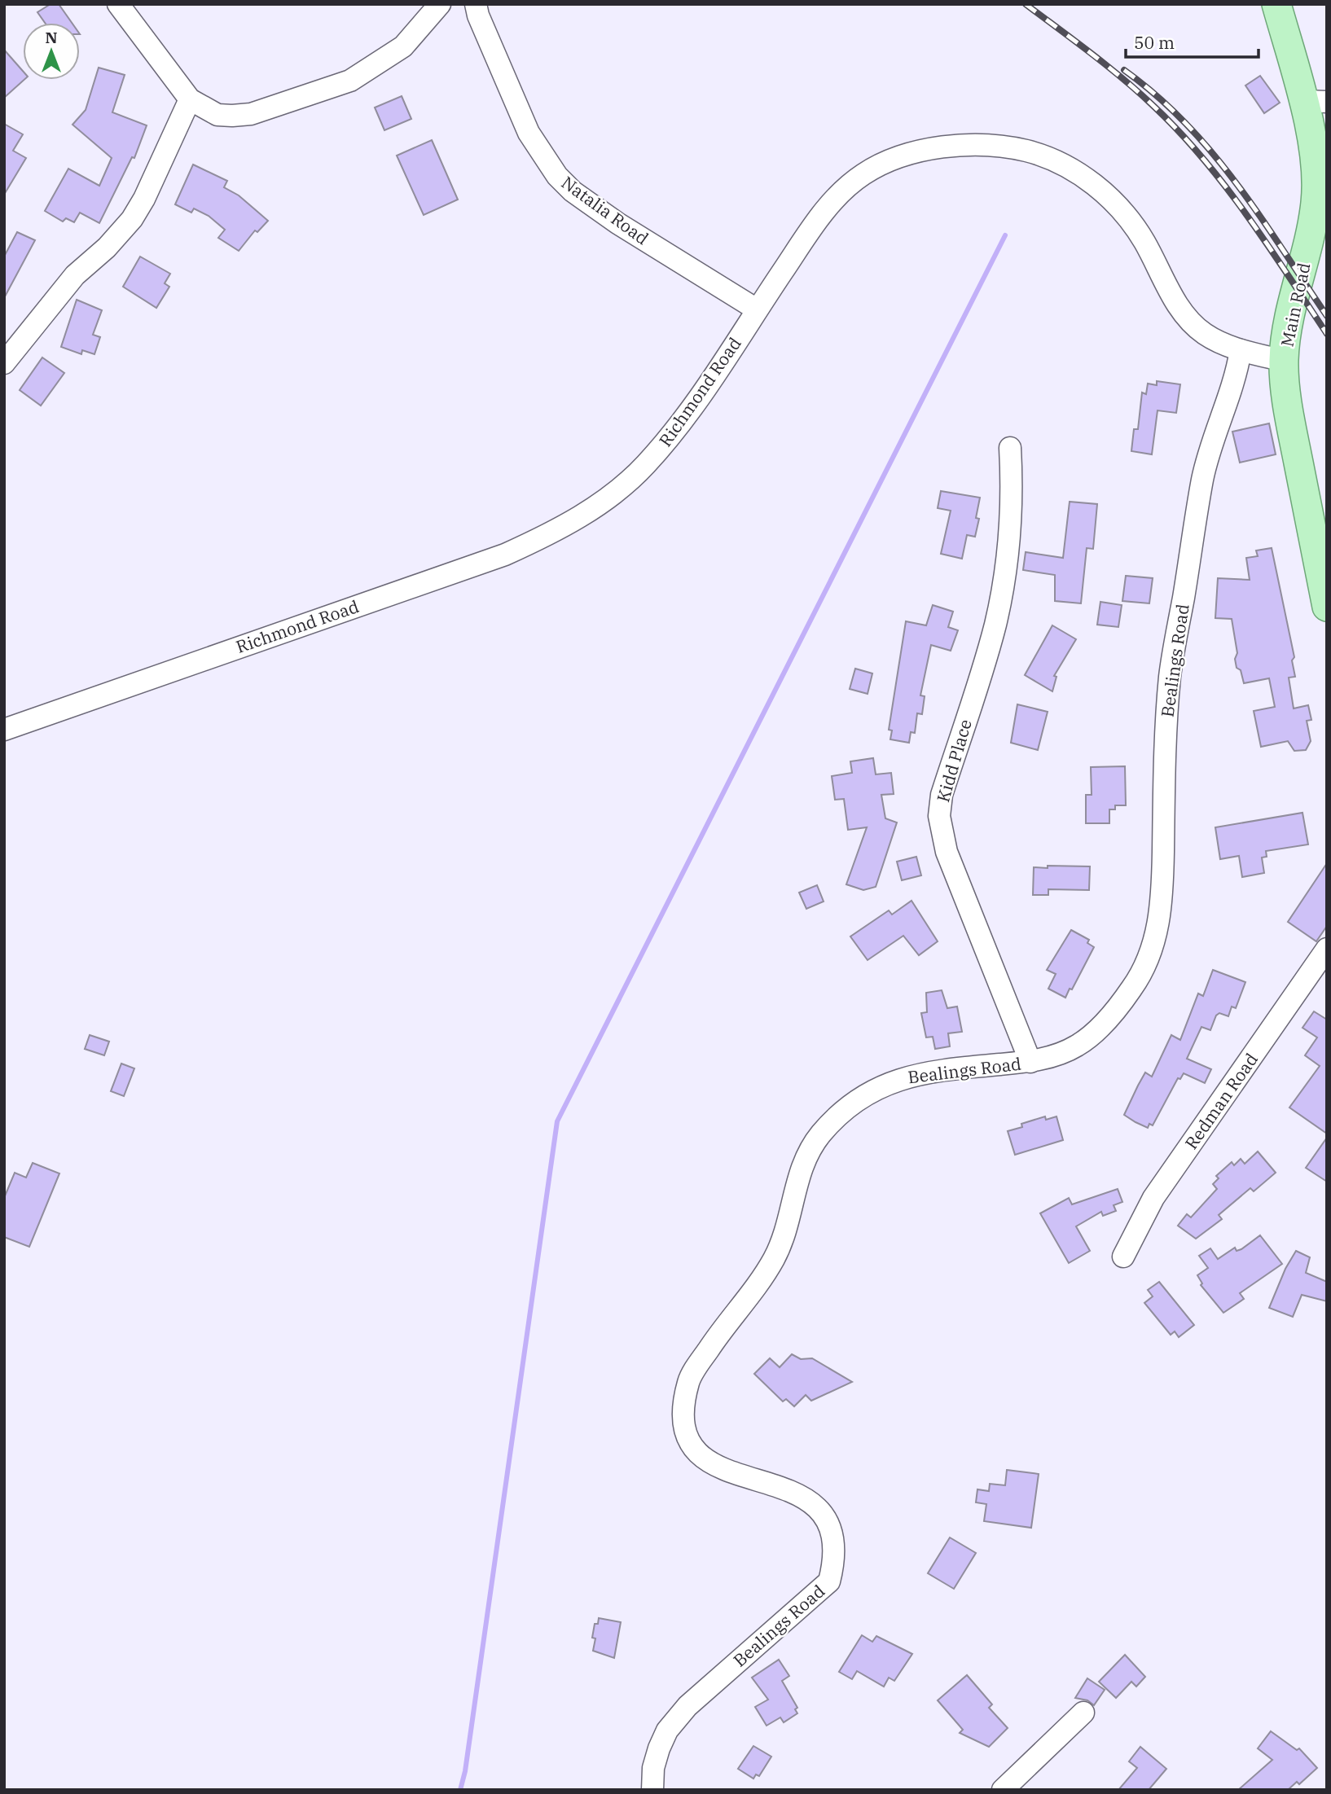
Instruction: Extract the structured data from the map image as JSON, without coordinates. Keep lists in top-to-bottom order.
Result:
{
  "streets": {
    "main road": ["Main Road"],
    "street": [
      "Natalia Road",
      "Richmond Road",
      "Bealings Road",
      "Kidd Place",
      "Redman Road"
    ]
  },
  "crossings": [
    ["Natalia Road", "Richmond Road"],
    ["Main Road", "Richmond Road"],
    ["Richmond Road", "Bealings Road"],
    ["Bealings Road", "Kidd Place"]
  ],
  "scale_bar": "50 m",
  "north": "top"
}
